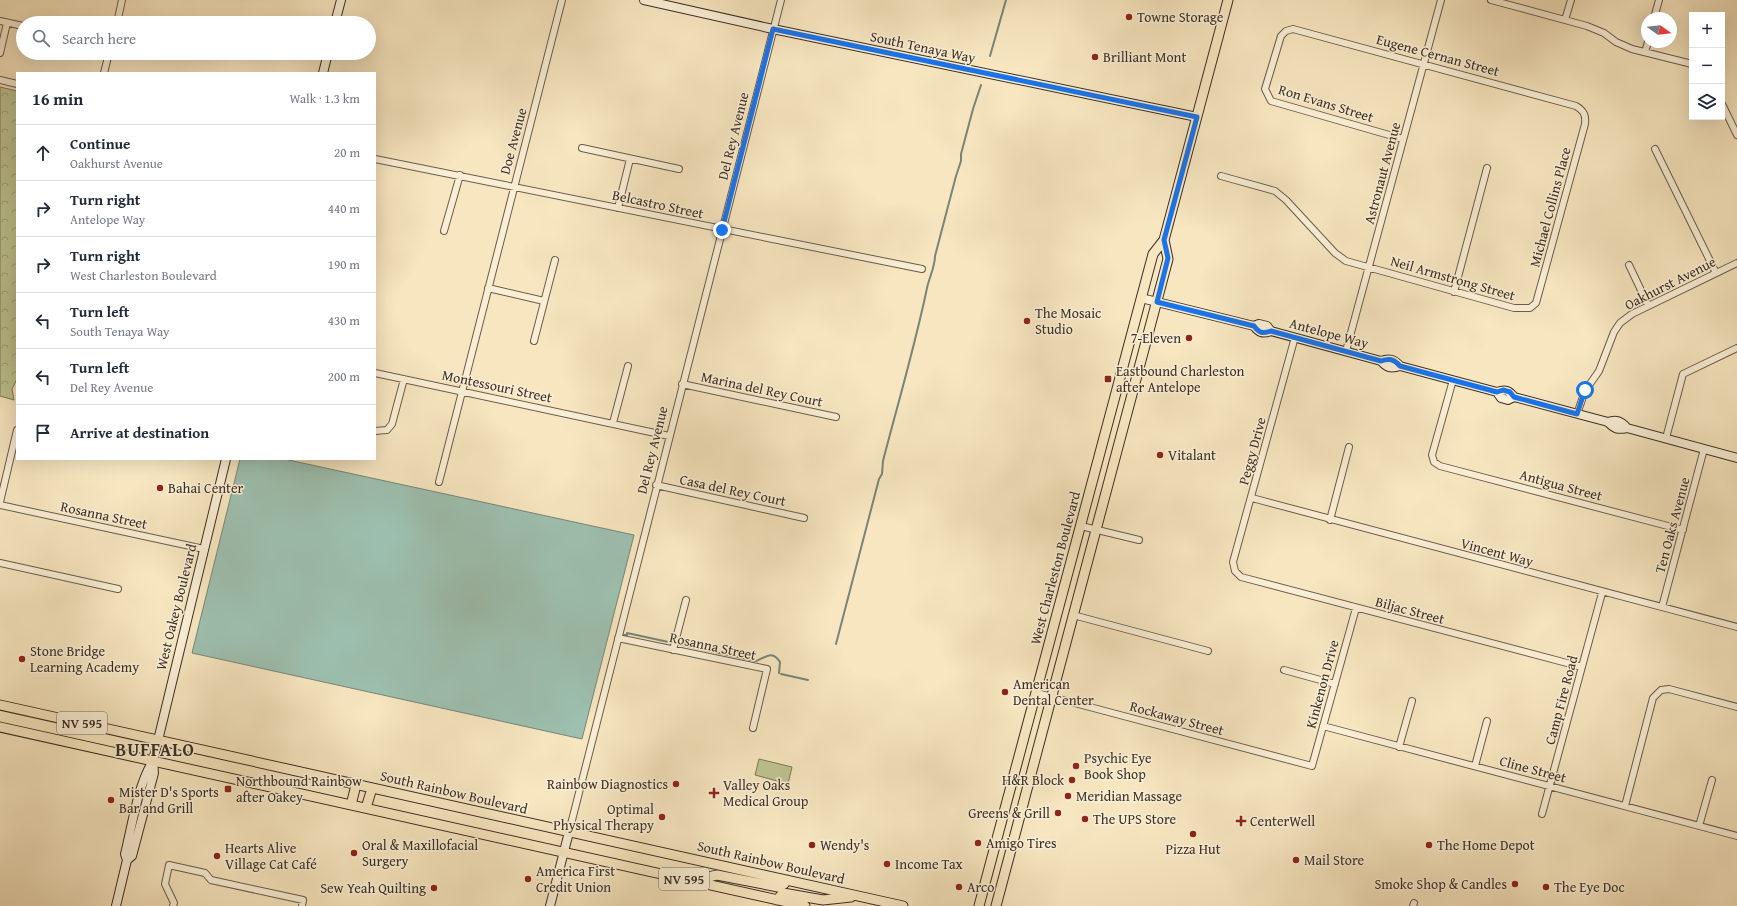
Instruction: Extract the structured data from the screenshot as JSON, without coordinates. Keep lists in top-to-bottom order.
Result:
{
  "streets": {
    "main road": ["West Charleston Boulevard", "NV 595", "South Rainbow Boulevard"],
    "street": [
      "South Tenaya Way",
      "Eugene Cernan Street",
      "Ron Evans Street",
      "Del Rey Avenue",
      "Doe Avenue",
      "Astronaut Avenue",
      "Belcastro Street",
      "Michael Collins Place",
      "Neil Armstrong Street",
      "Oakhurst Avenue",
      "Antelope Way",
      "Montessouri Street",
      "Marina del Rey Court",
      "Peggy Drive",
      "Antigua Street",
      "Casa del Rey Court",
      "Rosanna Street",
      "Ten Oaks Avenue",
      "Vincent Way",
      "West Oakey Boulevard",
      "Biljac Street",
      "Kinkenon Drive",
      "Camp Fire Road",
      "Rockaway Street",
      "Cline Street"
    ]
  },
  "crossings": [
    ["South Tenaya Way", "Del Rey Avenue"],
    ["South Tenaya Way", "West Charleston Boulevard"],
    ["Eugene Cernan Street", "Ron Evans Street"],
    ["Eugene Cernan Street", "Astronaut Avenue"],
    ["Eugene Cernan Street", "Michael Collins Place"],
    ["Ron Evans Street", "Astronaut Avenue"],
    ["Del Rey Avenue", "Belcastro Street"],
    ["Del Rey Avenue", "Montessouri Street"],
    ["Del Rey Avenue", "Marina del Rey Court"],
    ["Del Rey Avenue", "Casa del Rey Court"],
    ["Del Rey Avenue", "Rosanna Street"],
    ["Del Rey Avenue", "NV 595"],
    ["Del Rey Avenue", "South Rainbow Boulevard"],
    ["Doe Avenue", "Belcastro Street"],
    ["Doe Avenue", "Montessouri Street"],
    ["Astronaut Avenue", "Neil Armstrong Street"],
    ["Astronaut Avenue", "Antelope Way"],
    ["Michael Collins Place", "Neil Armstrong Street"],
    ["Oakhurst Avenue", "Antelope Way"],
    ["Antelope Way", "Peggy Drive"],
    ["Antelope Way", "Antigua Street"],
    ["Antelope Way", "Ten Oaks Avenue"],
    ["Antelope Way", "West Charleston Boulevard"],
    ["Peggy Drive", "Vincent Way"],
    ["Peggy Drive", "Biljac Street"],
    ["Antigua Street", "Ten Oaks Avenue"],
    ["Rosanna Street", "West Oakey Boulevard"],
    ["Ten Oaks Avenue", "Vincent Way"],
    ["Vincent Way", "Camp Fire Road"],
    ["West Charleston Boulevard", "Rockaway Street"],
    ["West Oakey Boulevard", "NV 595"],
    ["West Oakey Boulevard", "South Rainbow Boulevard"],
    ["Biljac Street", "Kinkenon Drive"],
    ["Biljac Street", "Camp Fire Road"],
    ["Kinkenon Drive", "Rockaway Street"],
    ["Kinkenon Drive", "Cline Street"],
    ["Camp Fire Road", "Cline Street"]
  ],
  "districts": ["BUFFALO"],
  "places": {
    "other": [
      "Towne Storage",
      "Brilliant Mont",
      "The Mosaic Studio",
      "7-Eleven",
      "Vitalant",
      "Bahai Center",
      "Stone Bridge Learning Academy",
      "American Dental Center",
      "Psychic Eye Book Shop",
      "H&R Block",
      "Rainbow Diagnostics",
      "Meridian Massage",
      "Mister D's Sports Bar and Grill",
      "Greens & Grill",
      "Optimal Physical Therapy",
      "The UPS Store",
      "Pizza Hut",
      "Amigo Tires",
      "Wendy's",
      "The Home Depot",
      "Oral & Maxillofacial Surgery",
      "Hearts Alive Village Cat Café",
      "Mail Store",
      "Income Tax",
      "America First Credit Union",
      "Smoke Shop & Candles",
      "Arco",
      "The Eye Doc",
      "Sew Yeah Quilting"
    ],
    "transit": ["Eastbound Charleston after Antelope", "Northbound Rainbow after Oakey"],
    "health": ["Valley Oaks Medical Group", "CenterWell"]
  },
  "north": "right",
  "page": {
    "map_buttons": ["+", "−"],
    "search": "Search here",
    "heading": ["16 min", "Walk · 1.3 km"],
    "list": [
      ["Continue", "Oakhurst Avenue", "20 m"],
      ["Turn right", "Antelope Way", "440 m"],
      ["Turn right", "West Charleston Boulevard", "190 m"],
      ["Turn left", "South Tenaya Way", "430 m"],
      ["Turn left", "Del Rey Avenue", "200 m"],
      "Arrive at destination"
    ]
  }
}
